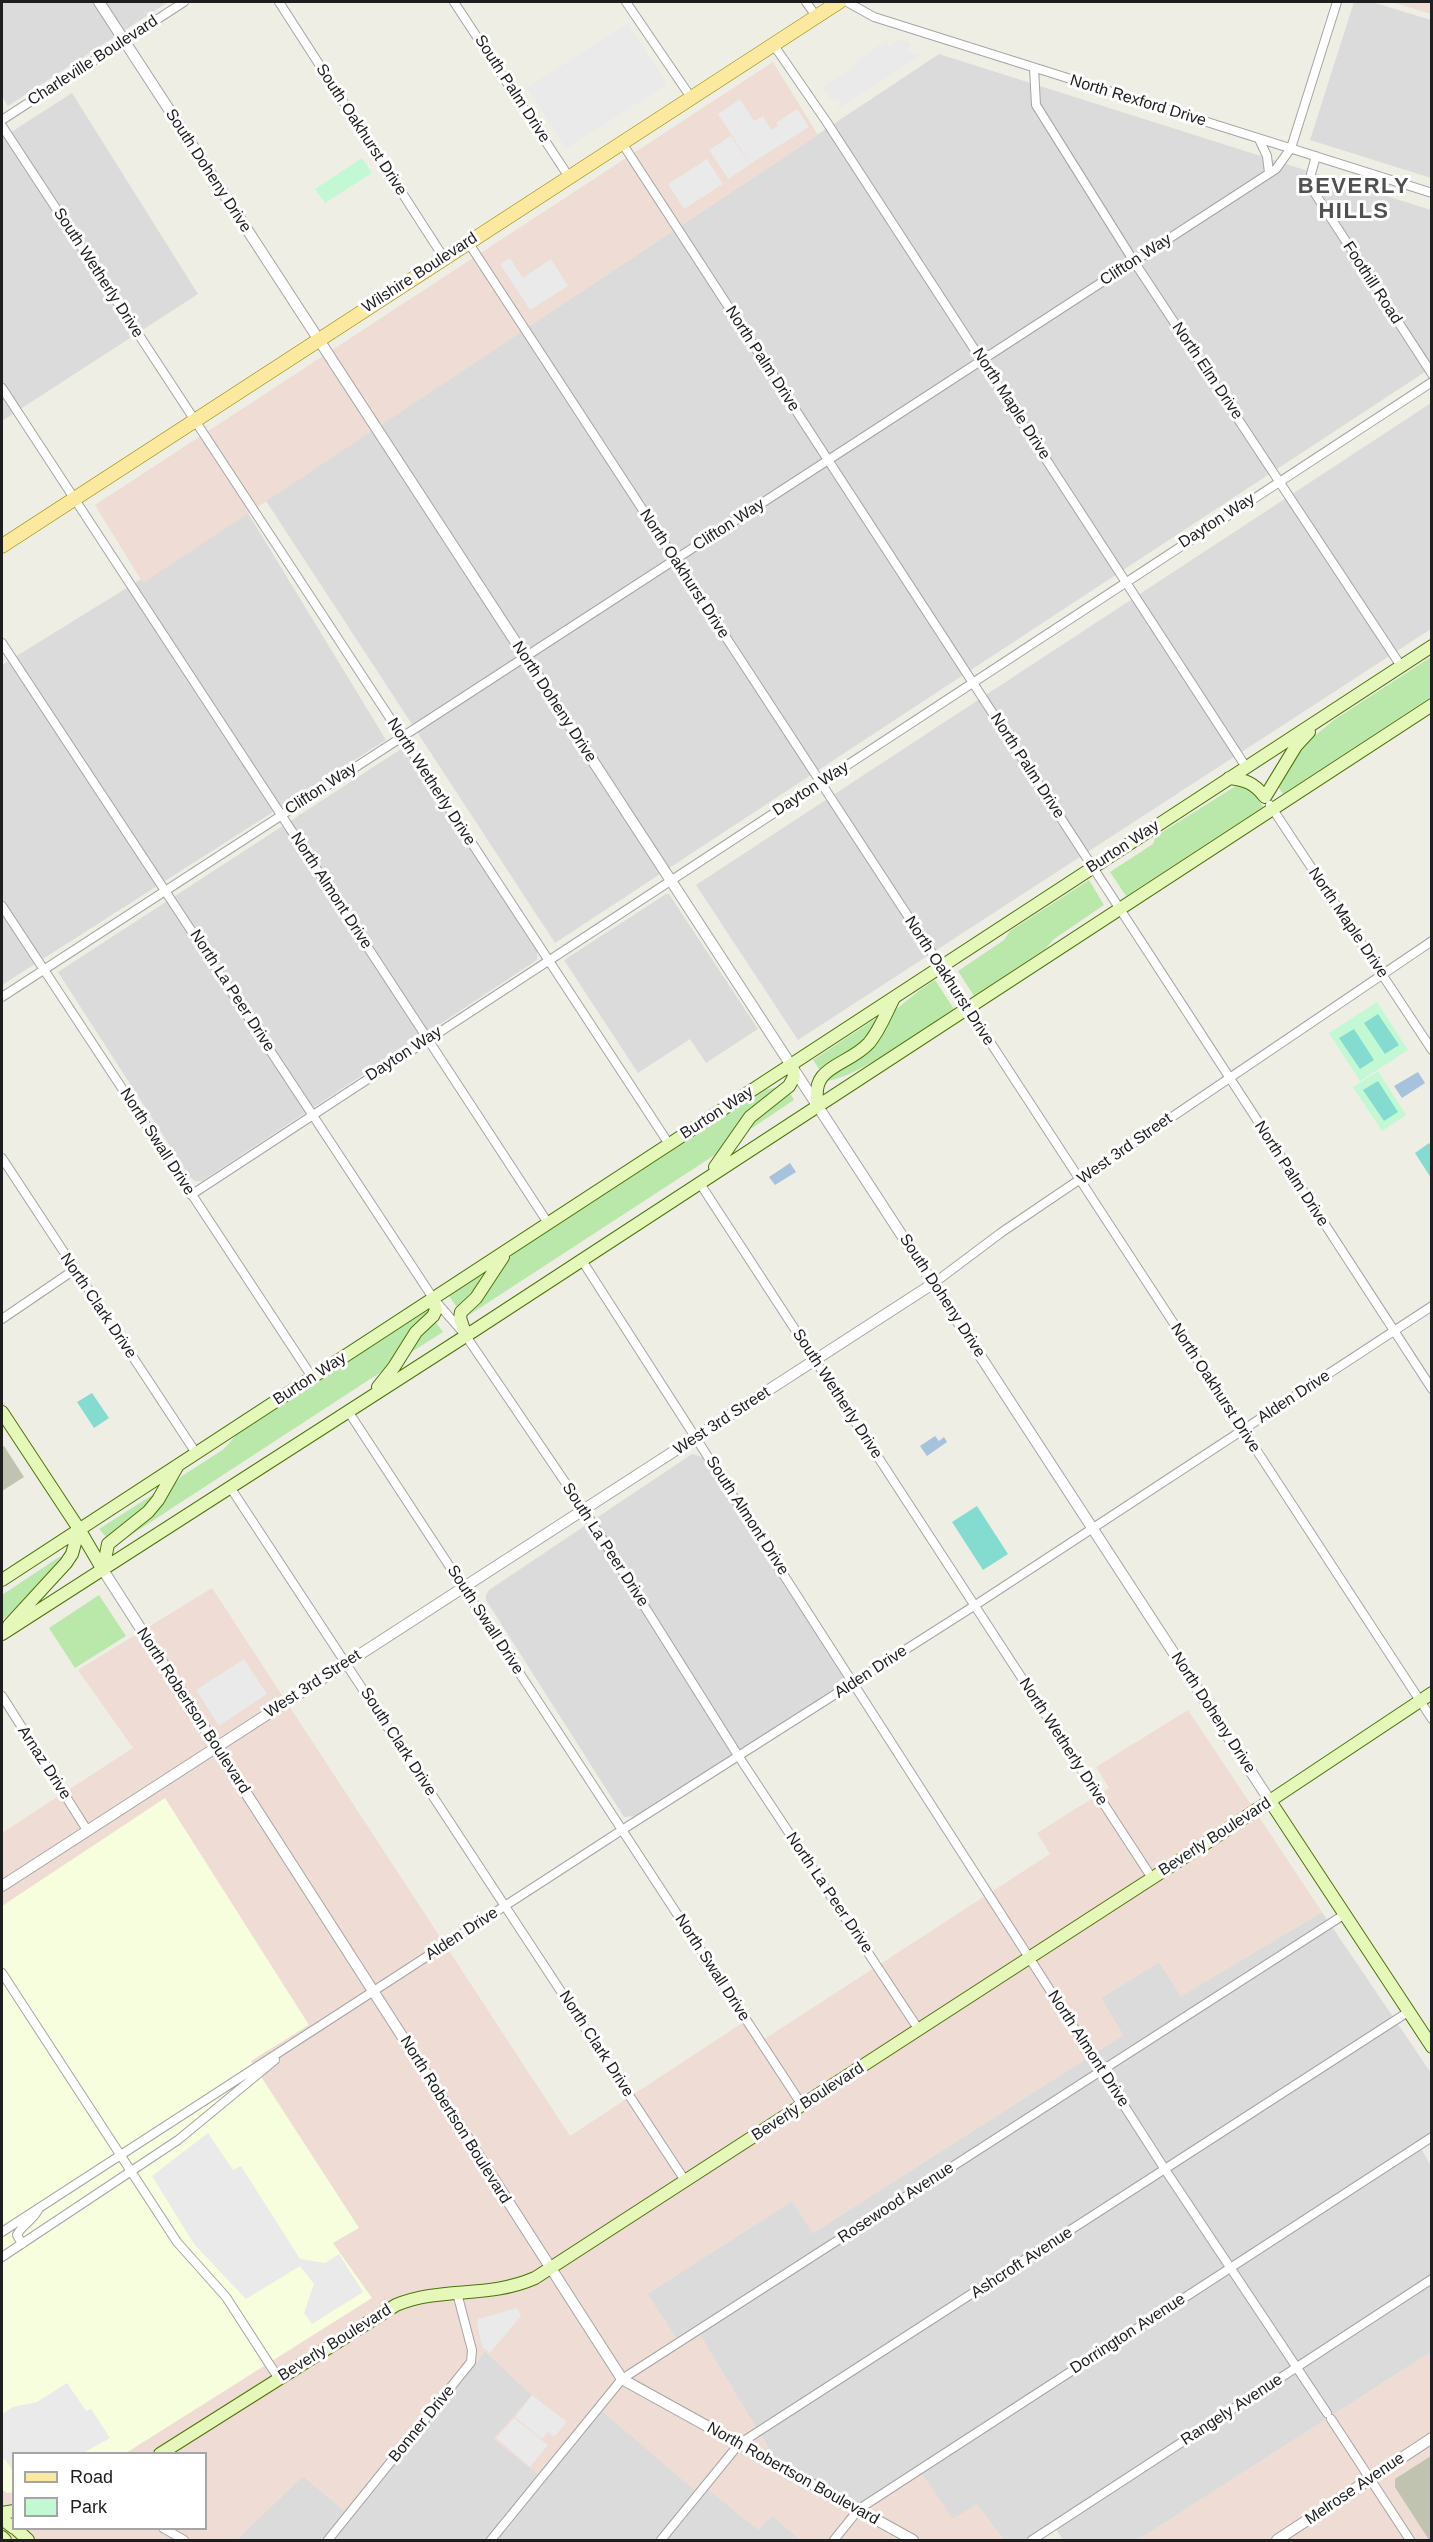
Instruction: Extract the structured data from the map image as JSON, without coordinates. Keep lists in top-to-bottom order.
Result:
{
  "streets": {
    "main road": [
      "Wilshire Boulevard",
      "North Doheny Drive",
      "Burton Way",
      "North Robertson Boulevard",
      "Beverly Boulevard"
    ],
    "street": [
      "Charleville Boulevard",
      "South Palm Drive",
      "North Rexford Drive",
      "South Oakhurst Drive",
      "South Doheny Drive",
      "Clifton Way",
      "South Wetherly Drive",
      "Foothill Road",
      "North Palm Drive",
      "North Elm Drive",
      "North Maple Drive",
      "Dayton Way",
      "North Oakhurst Drive",
      "North Wetherly Drive",
      "North Almont Drive",
      "North La Peer Drive",
      "North Swall Drive",
      "West 3rd Street",
      "North Clark Drive",
      "Alden Drive",
      "South Almont Drive",
      "South La Peer Drive",
      "South Swall Drive",
      "South Clark Drive",
      "Arnaz Drive",
      "Rosewood Avenue",
      "Ashcroft Avenue",
      "Dorrington Avenue",
      "Rangely Avenue",
      "Bonner Drive",
      "Melrose Avenue"
    ]
  },
  "crossings": [
    ["Charleville Boulevard", "South Doheny Drive"],
    ["South Palm Drive", "Wilshire Boulevard"],
    ["North Rexford Drive", "Clifton Way"],
    ["North Rexford Drive", "Foothill Road"],
    ["North Rexford Drive", "North Elm Drive"],
    ["South Oakhurst Drive", "Wilshire Boulevard"],
    ["South Doheny Drive", "Wilshire Boulevard"],
    ["South Doheny Drive", "North Doheny Drive"],
    ["South Doheny Drive", "Burton Way"],
    ["South Doheny Drive", "West 3rd Street"],
    ["South Doheny Drive", "Alden Drive"],
    ["Clifton Way", "North Palm Drive"],
    ["Clifton Way", "North Elm Drive"],
    ["Clifton Way", "North Maple Drive"],
    ["Clifton Way", "North Oakhurst Drive"],
    ["Clifton Way", "North Doheny Drive"],
    ["Clifton Way", "North Wetherly Drive"],
    ["Clifton Way", "North Almont Drive"],
    ["Clifton Way", "North La Peer Drive"],
    ["Clifton Way", "North Swall Drive"],
    ["South Wetherly Drive", "Wilshire Boulevard"],
    ["South Wetherly Drive", "North Wetherly Drive"],
    ["South Wetherly Drive", "West 3rd Street"],
    ["South Wetherly Drive", "Alden Drive"],
    ["Wilshire Boulevard", "North Palm Drive"],
    ["Wilshire Boulevard", "North Maple Drive"],
    ["Wilshire Boulevard", "North Oakhurst Drive"],
    ["Wilshire Boulevard", "North Doheny Drive"],
    ["Wilshire Boulevard", "North Wetherly Drive"],
    ["Wilshire Boulevard", "North Almont Drive"],
    ["North Palm Drive", "Dayton Way"],
    ["North Palm Drive", "Burton Way"],
    ["North Palm Drive", "West 3rd Street"],
    ["North Palm Drive", "Alden Drive"],
    ["North Elm Drive", "Dayton Way"],
    ["North Elm Drive", "Burton Way"],
    ["North Maple Drive", "Dayton Way"],
    ["North Maple Drive", "Burton Way"],
    ["North Maple Drive", "West 3rd Street"],
    ["Dayton Way", "North Oakhurst Drive"],
    ["Dayton Way", "North Doheny Drive"],
    ["Dayton Way", "North Wetherly Drive"],
    ["Dayton Way", "North Almont Drive"],
    ["Dayton Way", "North La Peer Drive"],
    ["Dayton Way", "North Swall Drive"],
    ["North Oakhurst Drive", "Burton Way"],
    ["North Oakhurst Drive", "West 3rd Street"],
    ["North Oakhurst Drive", "Alden Drive"],
    ["North Oakhurst Drive", "Beverly Boulevard"],
    ["North Doheny Drive", "Burton Way"],
    ["North Doheny Drive", "Alden Drive"],
    ["North Doheny Drive", "Beverly Boulevard"],
    ["North Doheny Drive", "Rosewood Avenue"],
    ["North Doheny Drive", "Ashcroft Avenue"],
    ["North Wetherly Drive", "Burton Way"],
    ["North Wetherly Drive", "Alden Drive"],
    ["North Wetherly Drive", "Beverly Boulevard"],
    ["Burton Way", "North Almont Drive"],
    ["Burton Way", "North La Peer Drive"],
    ["Burton Way", "North Swall Drive"],
    ["Burton Way", "North Clark Drive"],
    ["Burton Way", "North Robertson Boulevard"],
    ["North Almont Drive", "Alden Drive"],
    ["North Almont Drive", "South Almont Drive"],
    ["North Almont Drive", "Beverly Boulevard"],
    ["North Almont Drive", "Rosewood Avenue"],
    ["North Almont Drive", "Ashcroft Avenue"],
    ["North Almont Drive", "Dorrington Avenue"],
    ["North Almont Drive", "Rangely Avenue"],
    ["North Almont Drive", "Melrose Avenue"],
    ["North La Peer Drive", "Alden Drive"],
    ["North La Peer Drive", "South La Peer Drive"],
    ["North La Peer Drive", "Beverly Boulevard"],
    ["North Swall Drive", "Alden Drive"],
    ["North Swall Drive", "South Swall Drive"],
    ["North Swall Drive", "Beverly Boulevard"],
    ["West 3rd Street", "South Almont Drive"],
    ["West 3rd Street", "South La Peer Drive"],
    ["West 3rd Street", "South Swall Drive"],
    ["West 3rd Street", "North Robertson Boulevard"],
    ["West 3rd Street", "South Clark Drive"],
    ["West 3rd Street", "Arnaz Drive"],
    ["North Clark Drive", "Alden Drive"],
    ["North Clark Drive", "South Clark Drive"],
    ["North Clark Drive", "Beverly Boulevard"],
    ["Alden Drive", "South Almont Drive"],
    ["Alden Drive", "South La Peer Drive"],
    ["Alden Drive", "South Swall Drive"],
    ["Alden Drive", "North Robertson Boulevard"],
    ["Alden Drive", "South Clark Drive"],
    ["North Robertson Boulevard", "Beverly Boulevard"],
    ["North Robertson Boulevard", "Rosewood Avenue"],
    ["North Robertson Boulevard", "Ashcroft Avenue"],
    ["North Robertson Boulevard", "Dorrington Avenue"],
    ["Beverly Boulevard", "Bonner Drive"]
  ],
  "districts": ["BEVERLY HILLS"],
  "legend": ["Road", "Park"]
}
